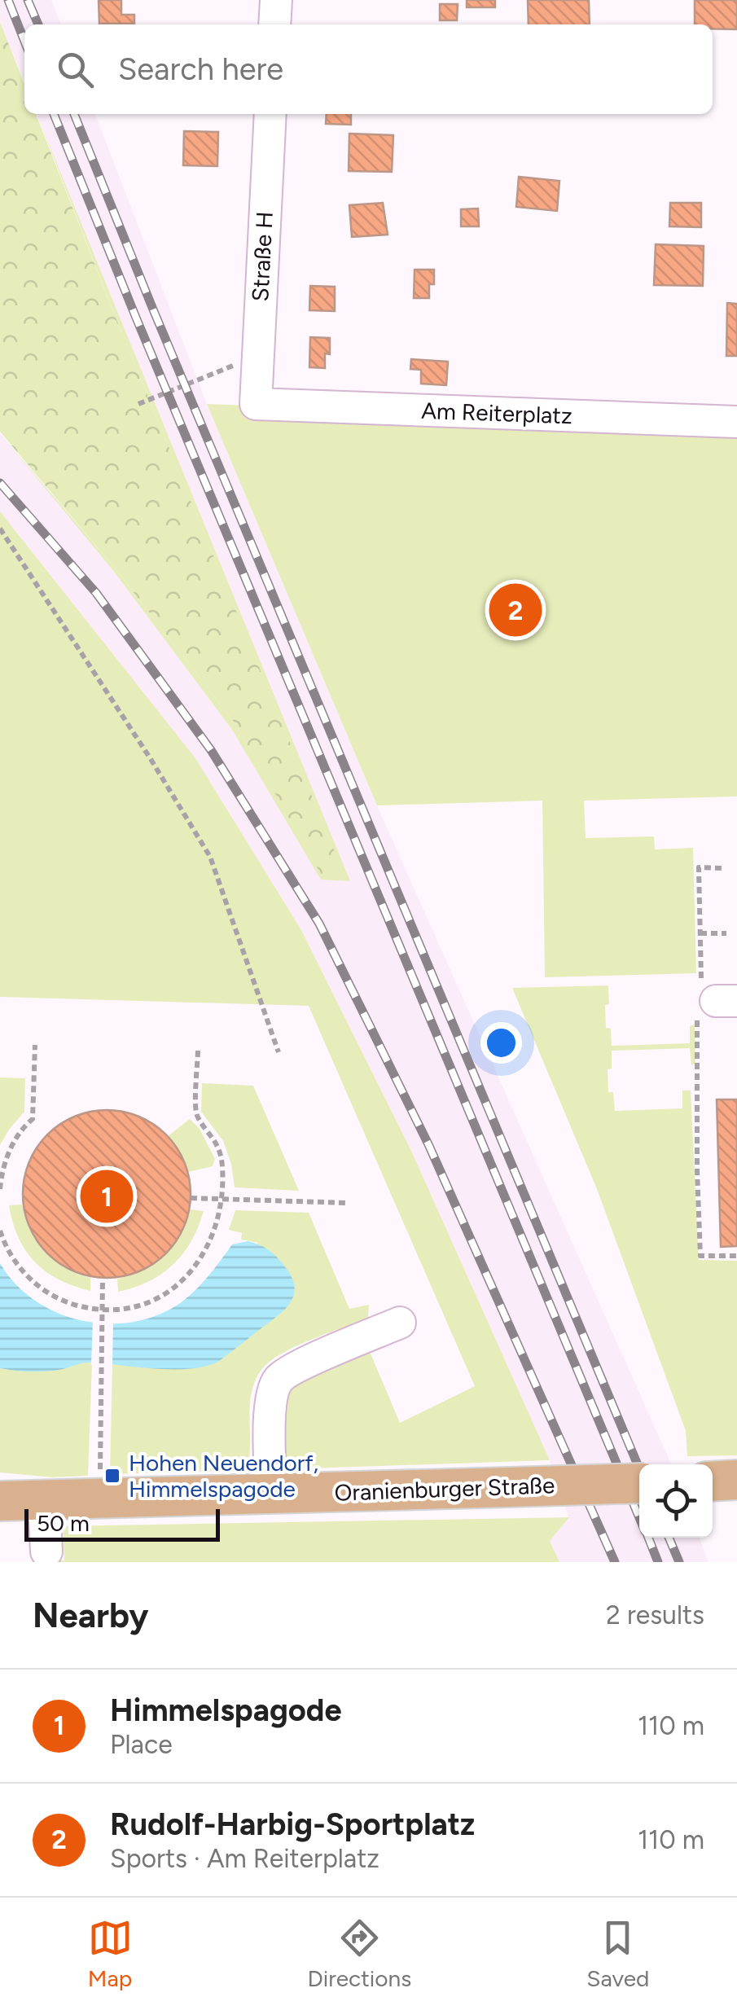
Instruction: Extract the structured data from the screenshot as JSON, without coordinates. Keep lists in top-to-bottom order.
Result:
{
  "streets": {
    "main road": ["Oranienburger Straße"],
    "street": ["Straße H", "Am Reiterplatz"]
  },
  "crossings": [
    ["Straße H", "Am Reiterplatz"]
  ],
  "places": {
    "transit": ["Hohen Neuendorf, Himmelspagode"]
  },
  "scale_bar": "50 m",
  "page": {
    "search": "Search here",
    "pins": ["2", "1"],
    "scale": "50 m",
    "heading": ["Nearby", "2 results"],
    "list": [
      {
        "mark": "1",
        "name": "Himmelspagode",
        "note": "Place",
        "value": "110 m"
      },
      {
        "mark": "2",
        "name": "Rudolf-Harbig-Sportplatz",
        "note": "Sports · Am Reiterplatz",
        "value": "110 m"
      }
    ],
    "nav": ["Map", "Directions", "Saved"]
  }
}
